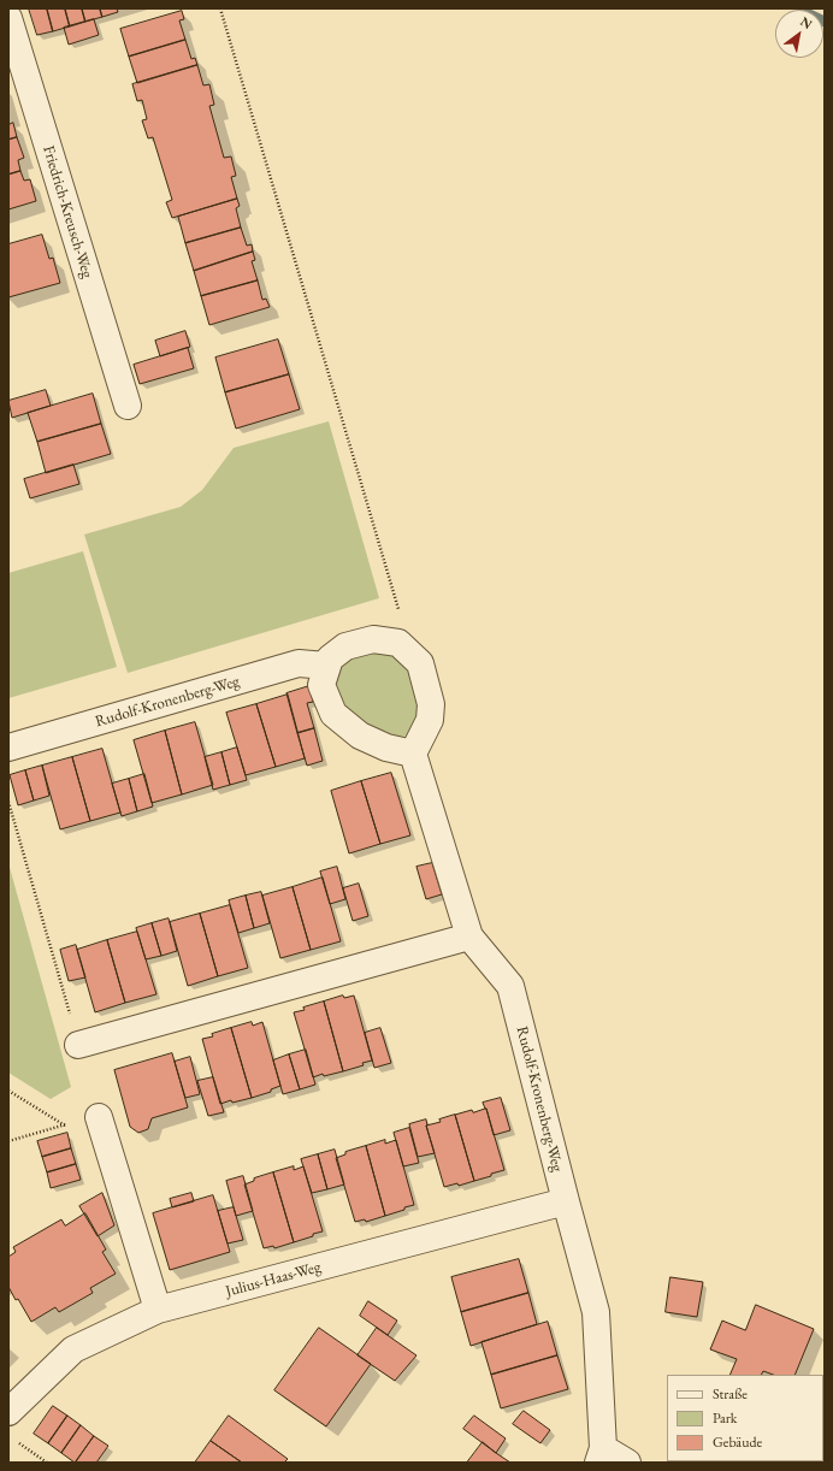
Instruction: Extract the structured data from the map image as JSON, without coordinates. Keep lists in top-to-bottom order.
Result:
{
  "streets": {
    "street": ["Friedrich-Kreusch-Weg", "Rudolf-Kronenberg-Weg", "Julius-Haas-Weg"]
  },
  "crossings": [
    ["Rudolf-Kronenberg-Weg", "Julius-Haas-Weg"]
  ],
  "legend": ["Straße", "Park", "Gebäude"],
  "north": "top right"
}
